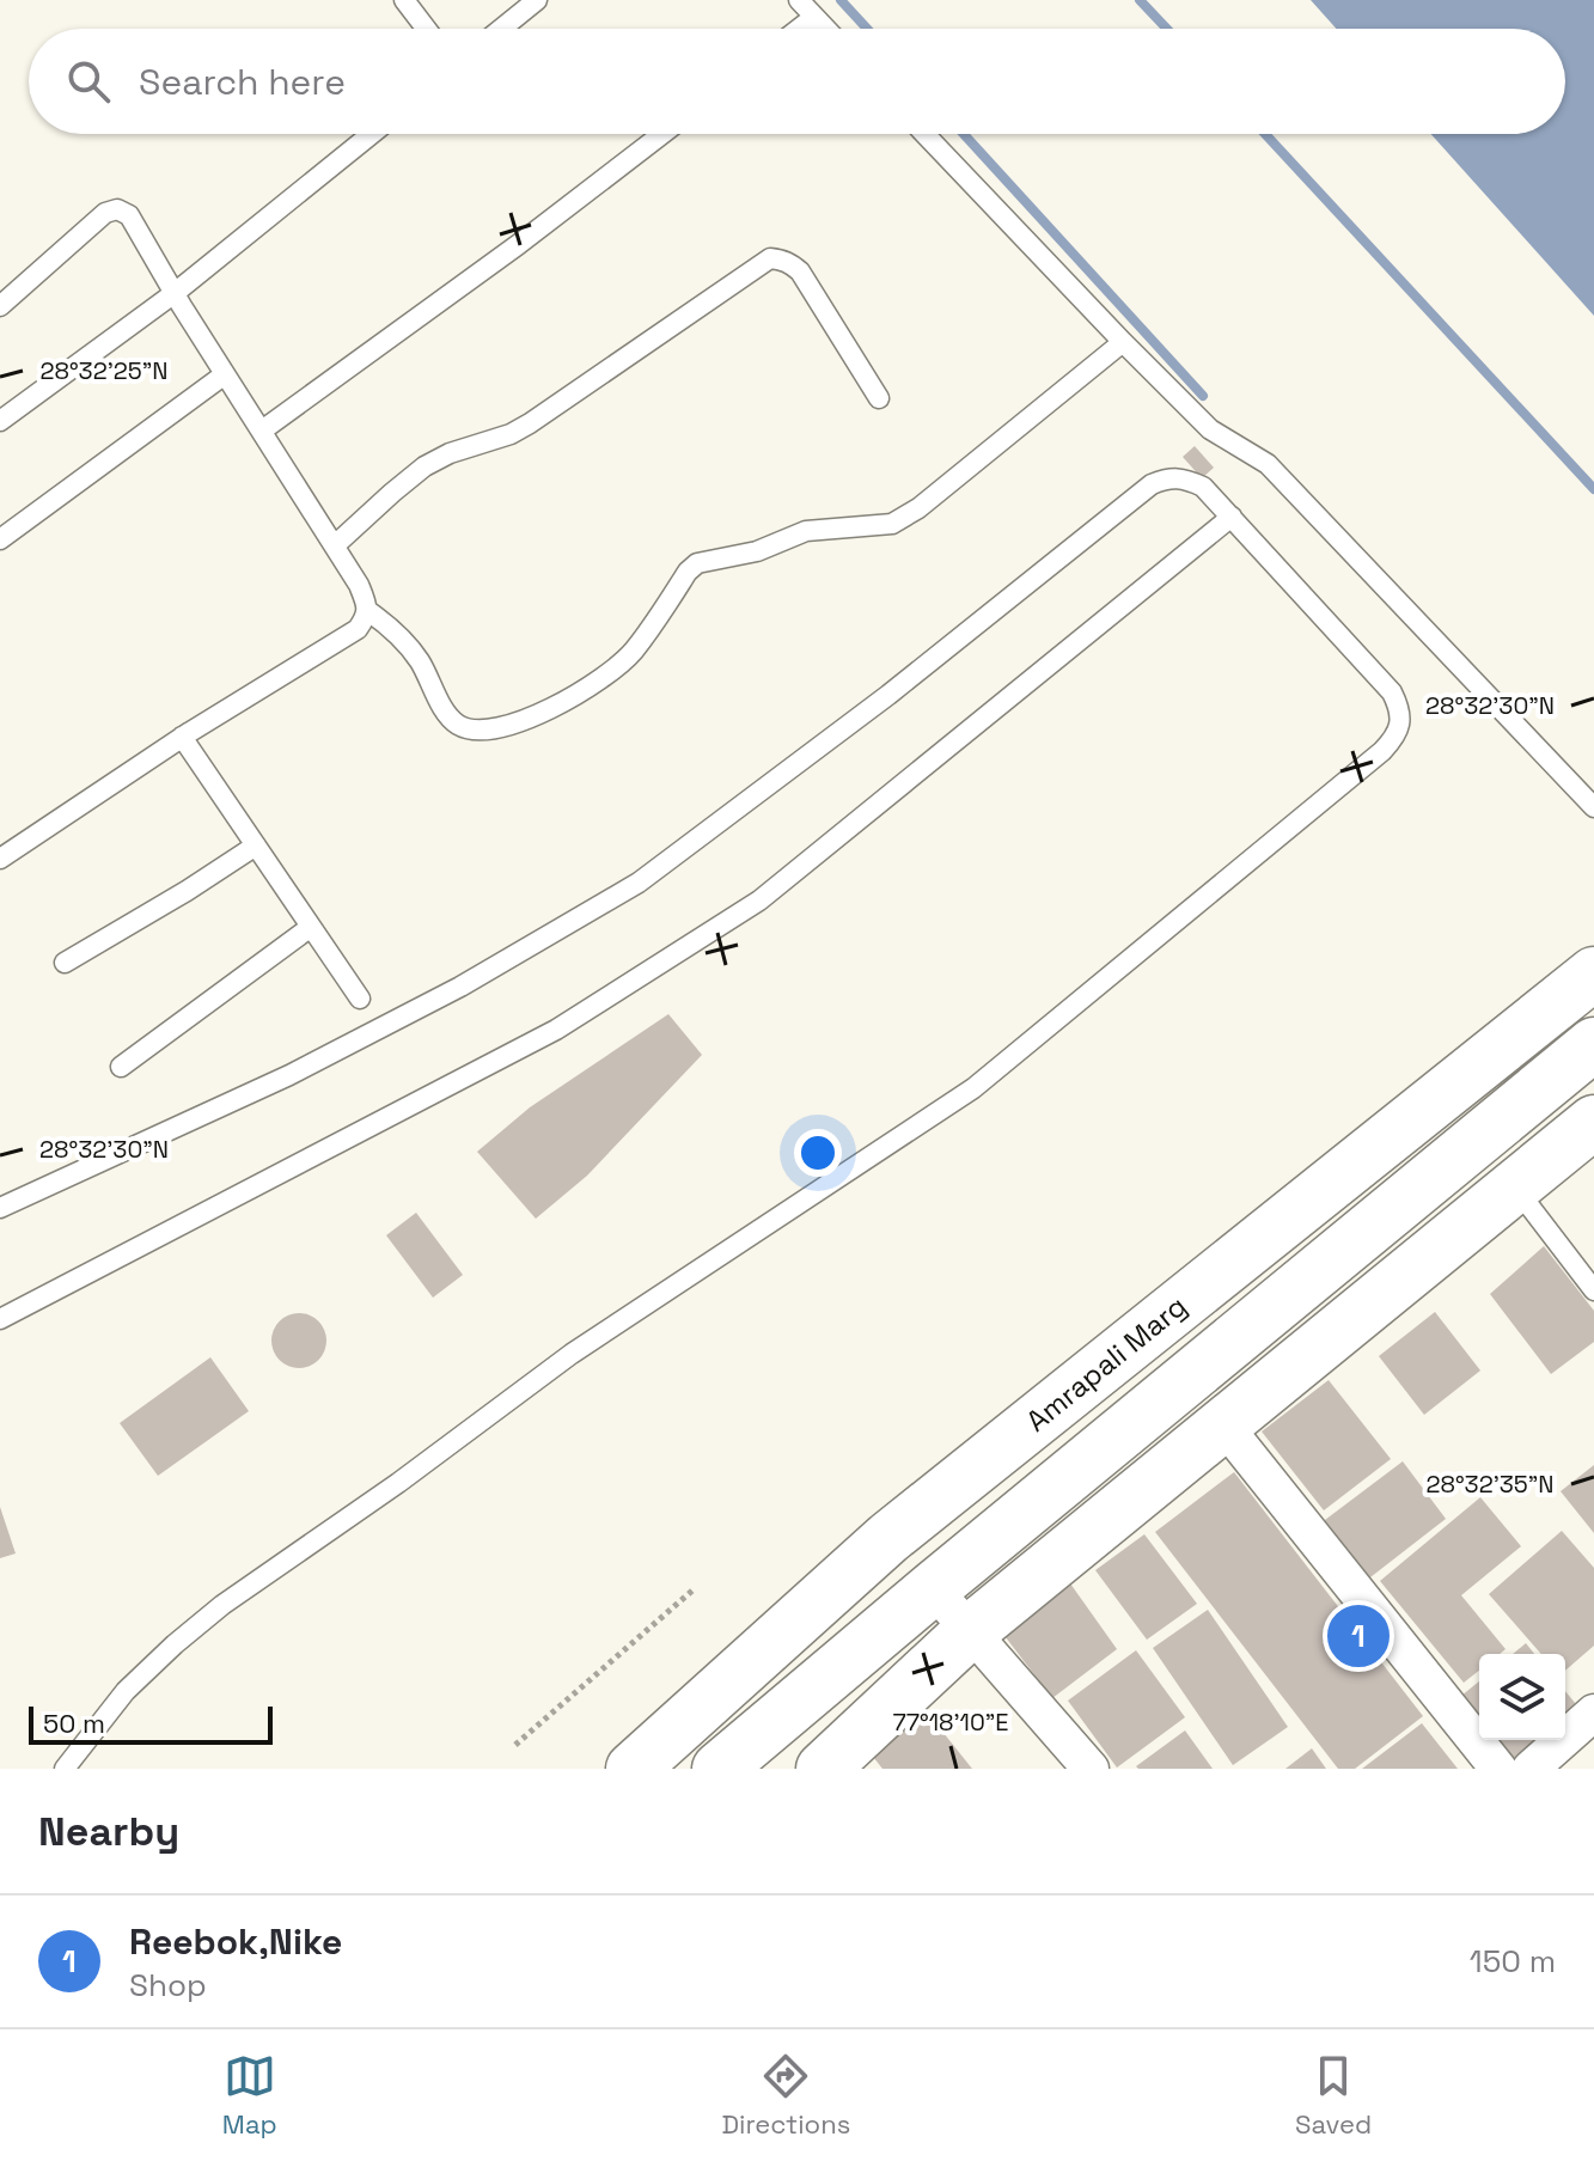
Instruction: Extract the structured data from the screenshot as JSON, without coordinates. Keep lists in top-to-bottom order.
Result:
{
  "streets": {
    "main road": ["Amrapali Marg"]
  },
  "scale_bar": "50 m",
  "page": {
    "search": "Search here",
    "pins": "1",
    "scale": "50 m",
    "heading": "Nearby",
    "list": [
      {
        "mark": "1",
        "name": "Reebok,Nike",
        "note": "Shop",
        "value": "150 m"
      }
    ],
    "nav": ["Map", "Directions", "Saved"]
  },
  "coordinates": [
    "28°32'25\"N",
    "28°32'30\"N",
    "28°32'35\"N",
    "77°18'10\"E"
  ]
}
